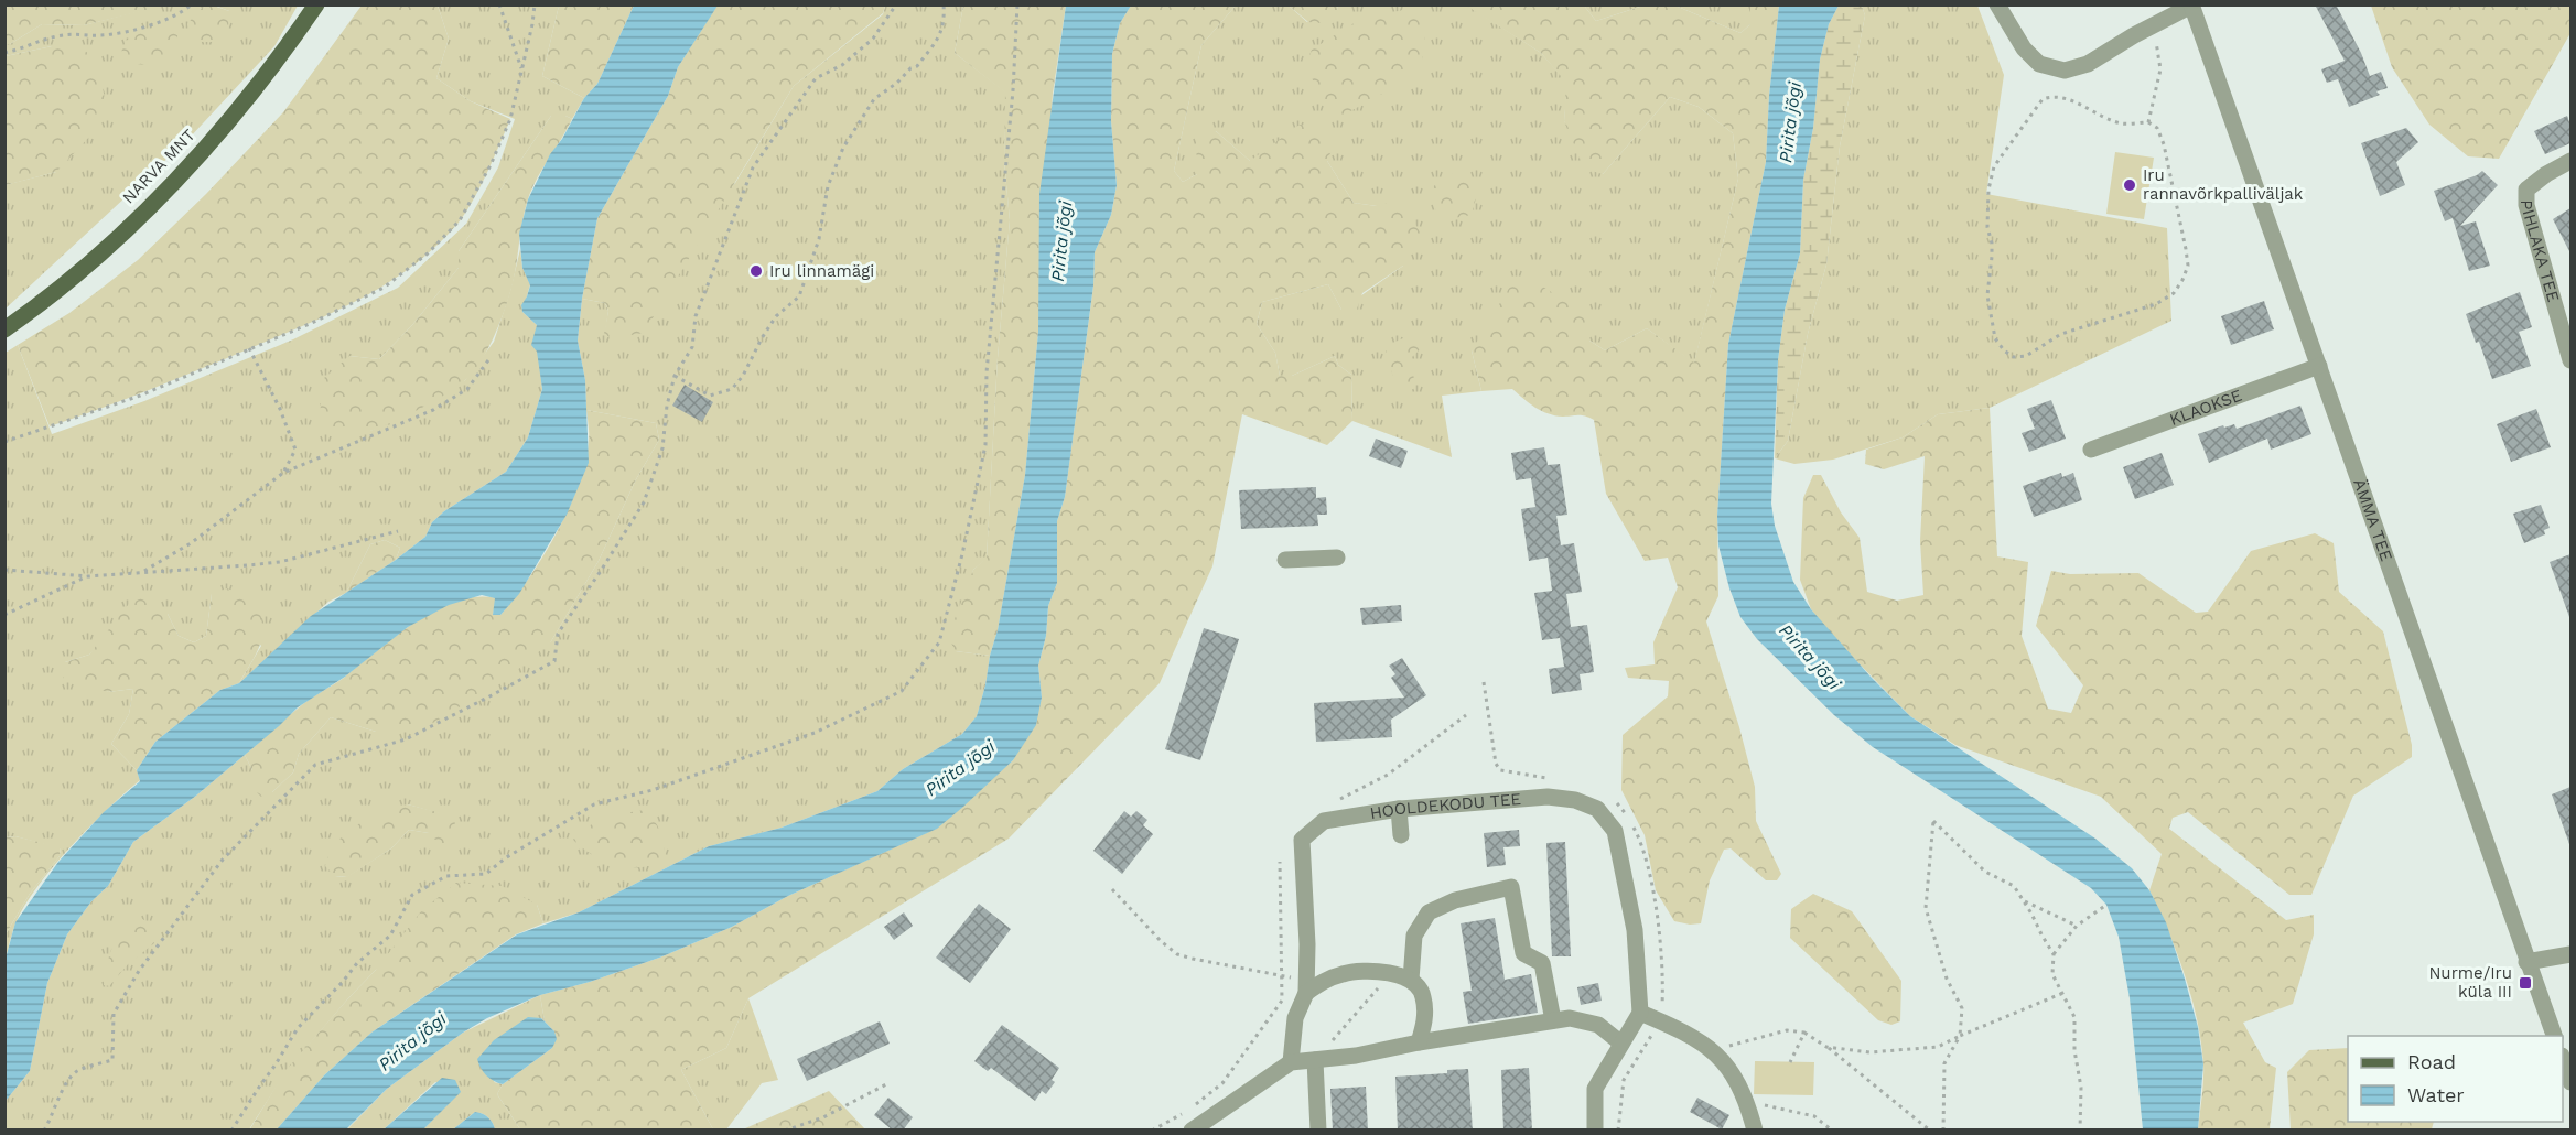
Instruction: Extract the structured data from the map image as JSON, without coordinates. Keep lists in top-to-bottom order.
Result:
{
  "streets": {
    "main road": ["NARVA MNT"],
    "street": [
      "PIHLAKA TEE",
      "KLAOKSE",
      "ÄMMA TEE",
      "HOOLDEKODU TEE"
    ]
  },
  "crossings": [
    ["KLAOKSE", "ÄMMA TEE"]
  ],
  "water": ["Pirita jõgi"],
  "places": {
    "other": ["Iru rannavõrkpalliväljak", "Iru linnamägi"],
    "transit": ["Nurme/Iru küla III"]
  },
  "legend": ["Road", "Water"]
}
